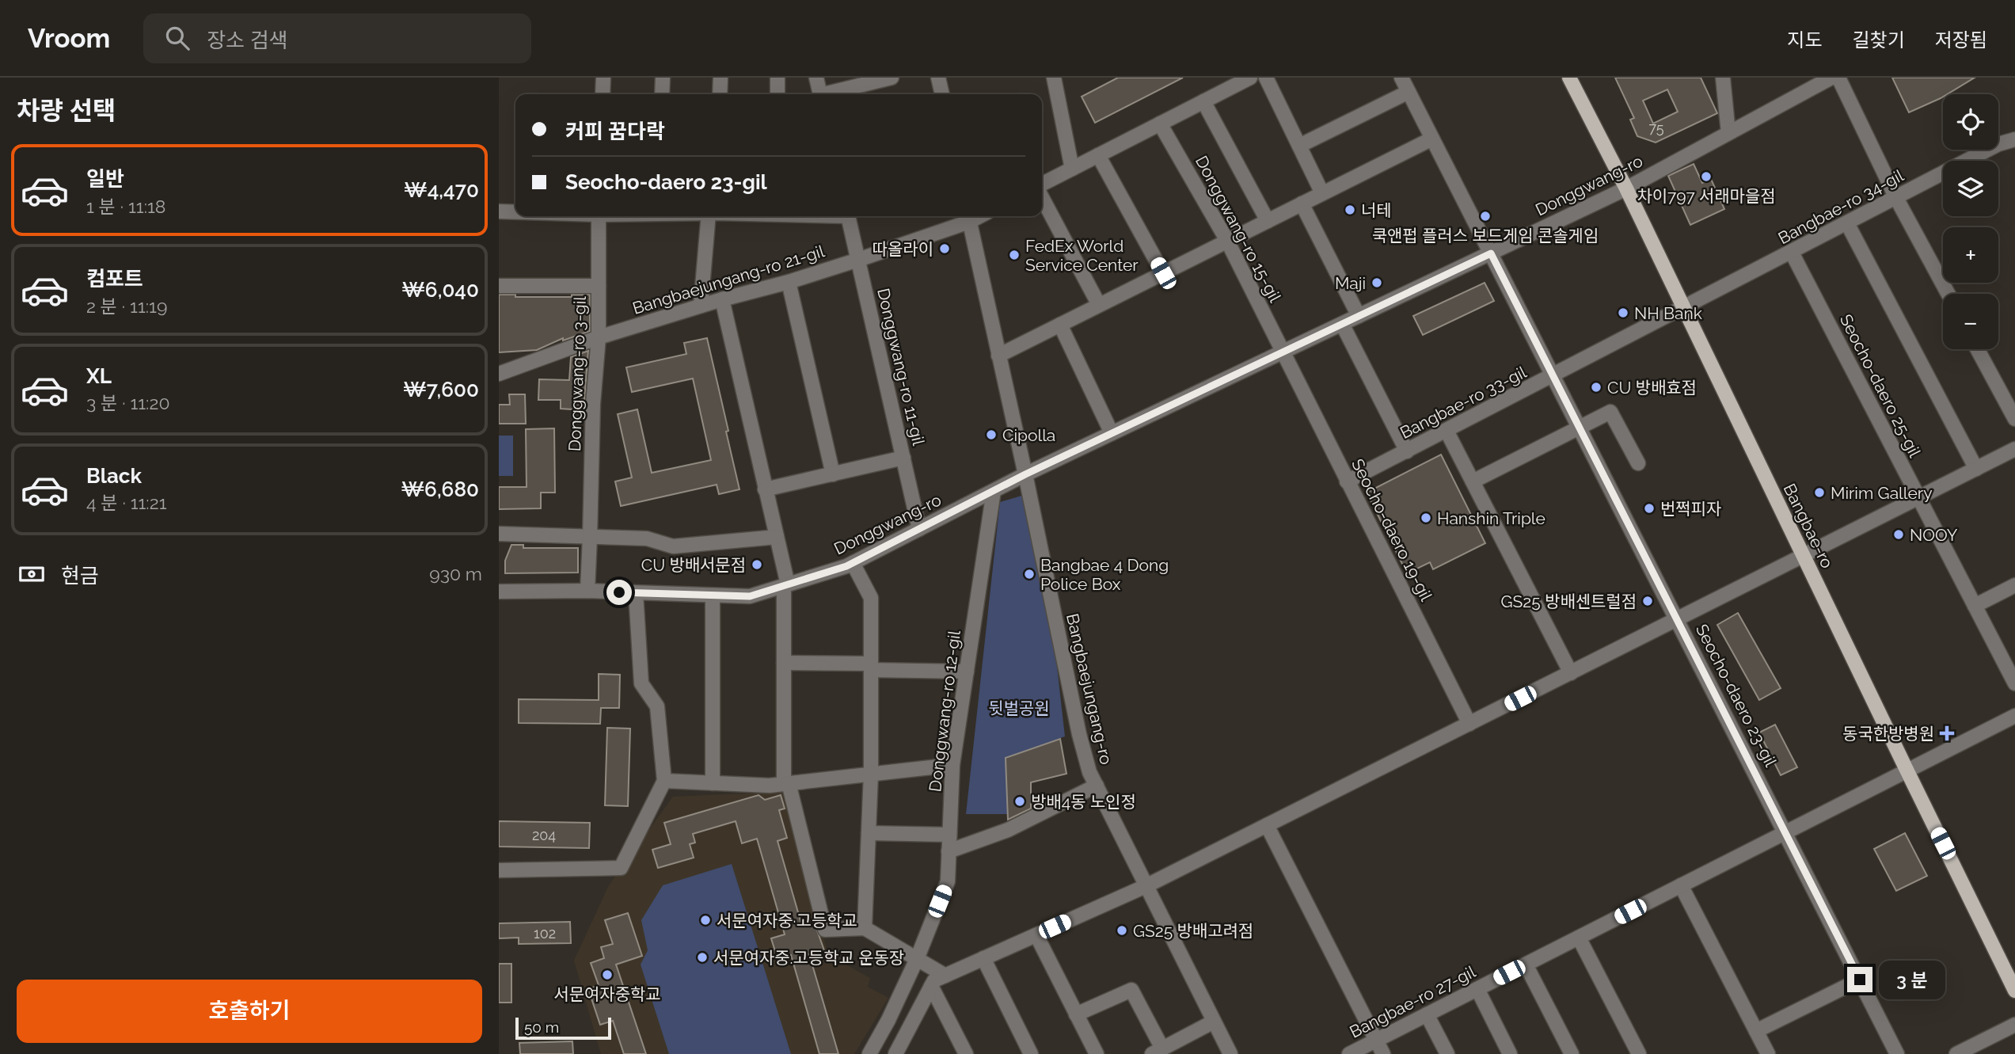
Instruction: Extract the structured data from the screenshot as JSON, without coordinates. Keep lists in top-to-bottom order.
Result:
{
  "streets": {
    "main road": ["Bangbae-ro"],
    "street": [
      "Donggwang-ro",
      "Bangbae-ro 34-gil",
      "Donggwang-ro 15-gil",
      "Bangbaejungang-ro 21-gil",
      "Donggwang-ro 11-gil",
      "Donggwang-ro 3-gil",
      "Seocho-daero 25-gil",
      "Bangbae-ro 33-gil",
      "Seocho-daero 19-gil",
      "Bangbaejungang-ro",
      "Seocho-daero 23-gil",
      "Donggwang-ro 12-gil",
      "Bangbae-ro 27-gil"
    ]
  },
  "crossings": [
    ["Donggwang-ro", "Donggwang-ro 15-gil"],
    ["Donggwang-ro", "Donggwang-ro 11-gil"],
    ["Donggwang-ro", "Donggwang-ro 3-gil"],
    ["Donggwang-ro", "Bangbae-ro"],
    ["Donggwang-ro", "Seocho-daero 19-gil"],
    ["Donggwang-ro", "Bangbaejungang-ro"],
    ["Donggwang-ro", "Seocho-daero 23-gil"],
    ["Donggwang-ro", "Donggwang-ro 12-gil"],
    ["Bangbae-ro 34-gil", "Seocho-daero 25-gil"],
    ["Bangbae-ro 34-gil", "Bangbae-ro 33-gil"],
    ["Bangbae-ro 34-gil", "Bangbae-ro"],
    ["Donggwang-ro 15-gil", "Seocho-daero 19-gil"],
    ["Bangbaejungang-ro 21-gil", "Donggwang-ro 11-gil"],
    ["Bangbaejungang-ro 21-gil", "Donggwang-ro 3-gil"],
    ["Bangbaejungang-ro 21-gil", "Bangbaejungang-ro"],
    ["Bangbae-ro 33-gil", "Bangbae-ro"],
    ["Bangbae-ro 33-gil", "Seocho-daero 19-gil"],
    ["Bangbae-ro 33-gil", "Seocho-daero 23-gil"],
    ["Bangbae-ro", "Bangbae-ro 27-gil"],
    ["Seocho-daero 23-gil", "Bangbae-ro 27-gil"]
  ],
  "parks": ["뒷벌공원"],
  "places": {
    "other": [
      "차이797 서래마을점",
      "너테",
      "쿡앤펍 플러스 보드게임 콘솔게임",
      "따올라이",
      "FedEx World Service Center",
      "Maji",
      "NH Bank",
      "CU 방배효점",
      "Cipolla",
      "Mirim Gallery",
      "번쩍피자",
      "Hanshin Triple",
      "NOOY",
      "CU 방배서문점",
      "Bangbae 4 Dong Police Box",
      "GS25 방배센트럴점",
      "방배4동 노인정",
      "서문여자중·고등학교",
      "GS25 방배고려점",
      "서문여자중.고등학교 운동장",
      "서문여자중학교"
    ],
    "health": ["동국한방병원"]
  },
  "house_numbers": ["75", "204", "102"],
  "scale_bar": "50 m",
  "page": {
    "header": "Vroom",
    "search": "장소 검색",
    "nav": ["지도", "길찾기", "저장됨"],
    "heading": "차량 선택",
    "map_buttons": ["+", "−"],
    "banner": ["커피 꿈다락", "Seocho-daero 23-gil"],
    "list": [
      {
        "name": "일반",
        "note": "1 분 · 11:18",
        "value": "₩4,470"
      },
      {
        "name": "컴포트",
        "note": "2 분 · 11:19",
        "value": "₩6,040"
      },
      {
        "name": "XL",
        "note": "3 분 · 11:20",
        "value": "₩7,600"
      },
      {
        "name": "Black",
        "note": "4 분 · 11:21",
        "value": "₩6,680"
      }
    ],
    "pay": ["현금", "930 m"],
    "bubble": "3 분",
    "buttons": "호출하기",
    "scale": "50 m"
  }
}
